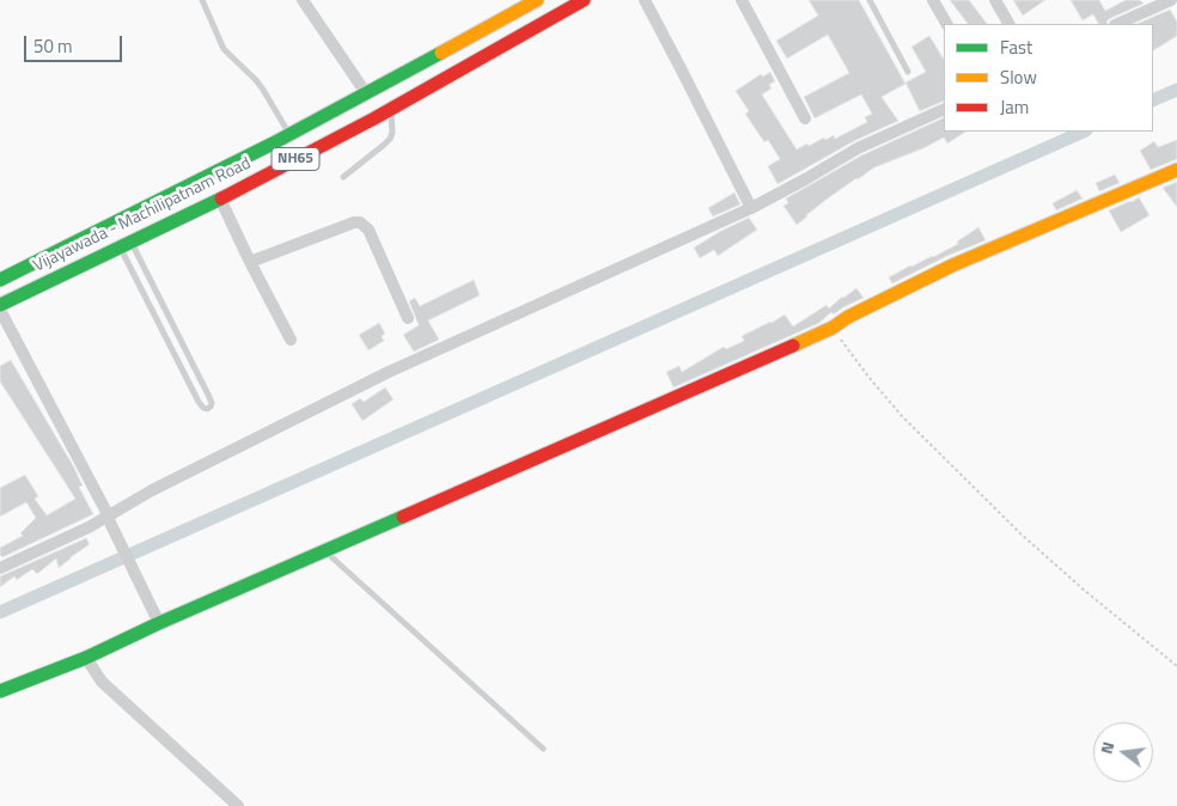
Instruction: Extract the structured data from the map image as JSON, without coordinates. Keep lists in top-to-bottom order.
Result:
{
  "streets": {
    "main road": ["NH65", "Vijayawada - Machilipatnam Road"]
  },
  "legend": ["Fast", "Slow", "Jam"],
  "scale_bar": "50 m",
  "north": "left"
}
